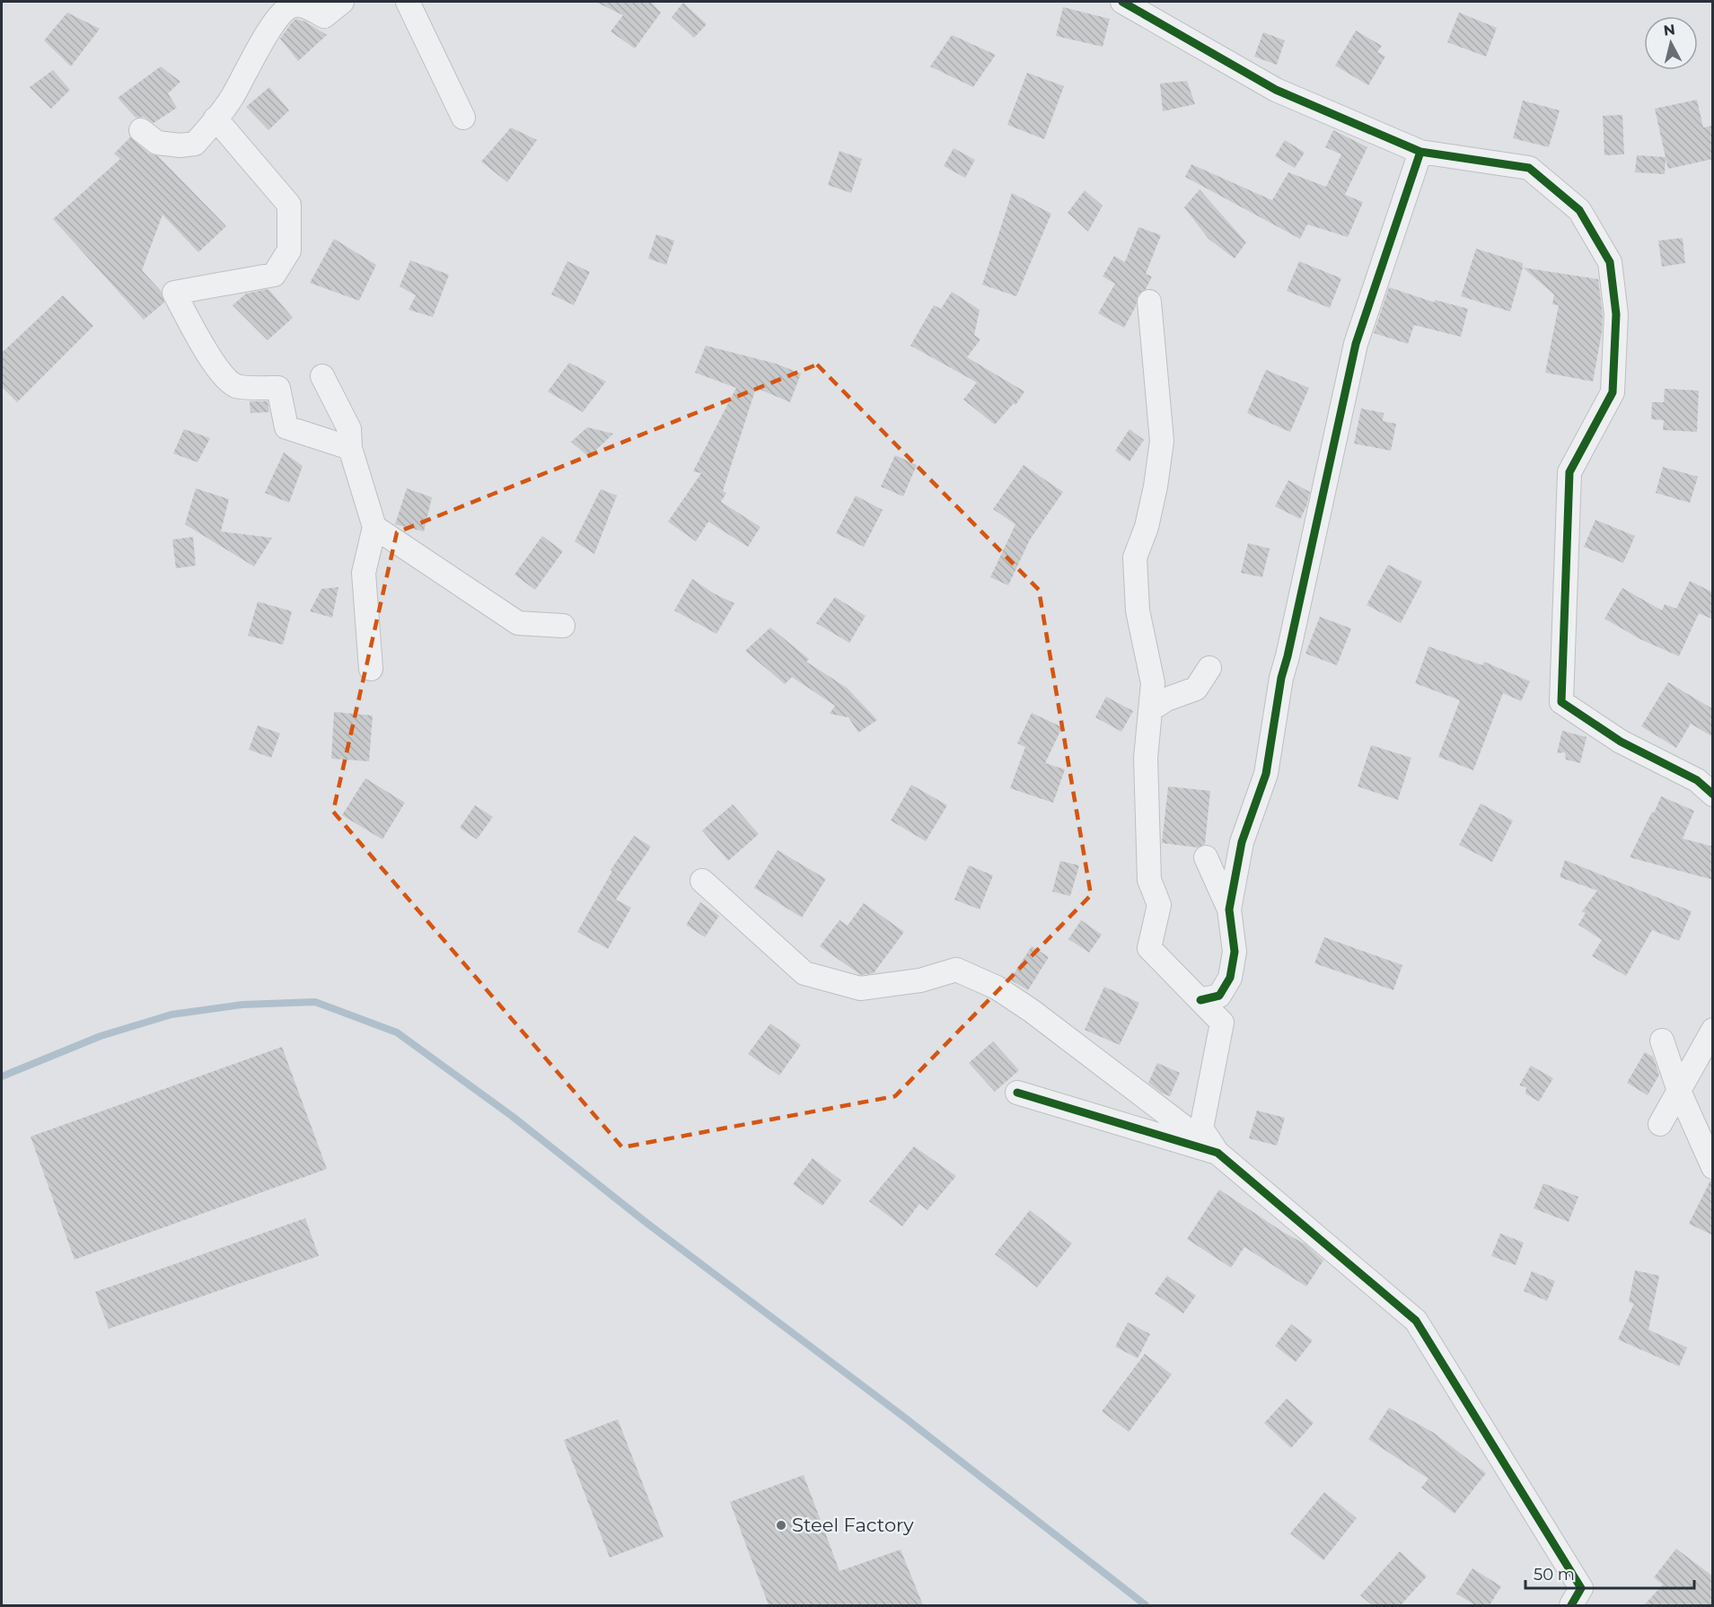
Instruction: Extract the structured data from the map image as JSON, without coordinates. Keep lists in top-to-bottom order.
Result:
{
  "places": ["Steel Factory"],
  "scale_bar": "50 m",
  "north": "top"
}
